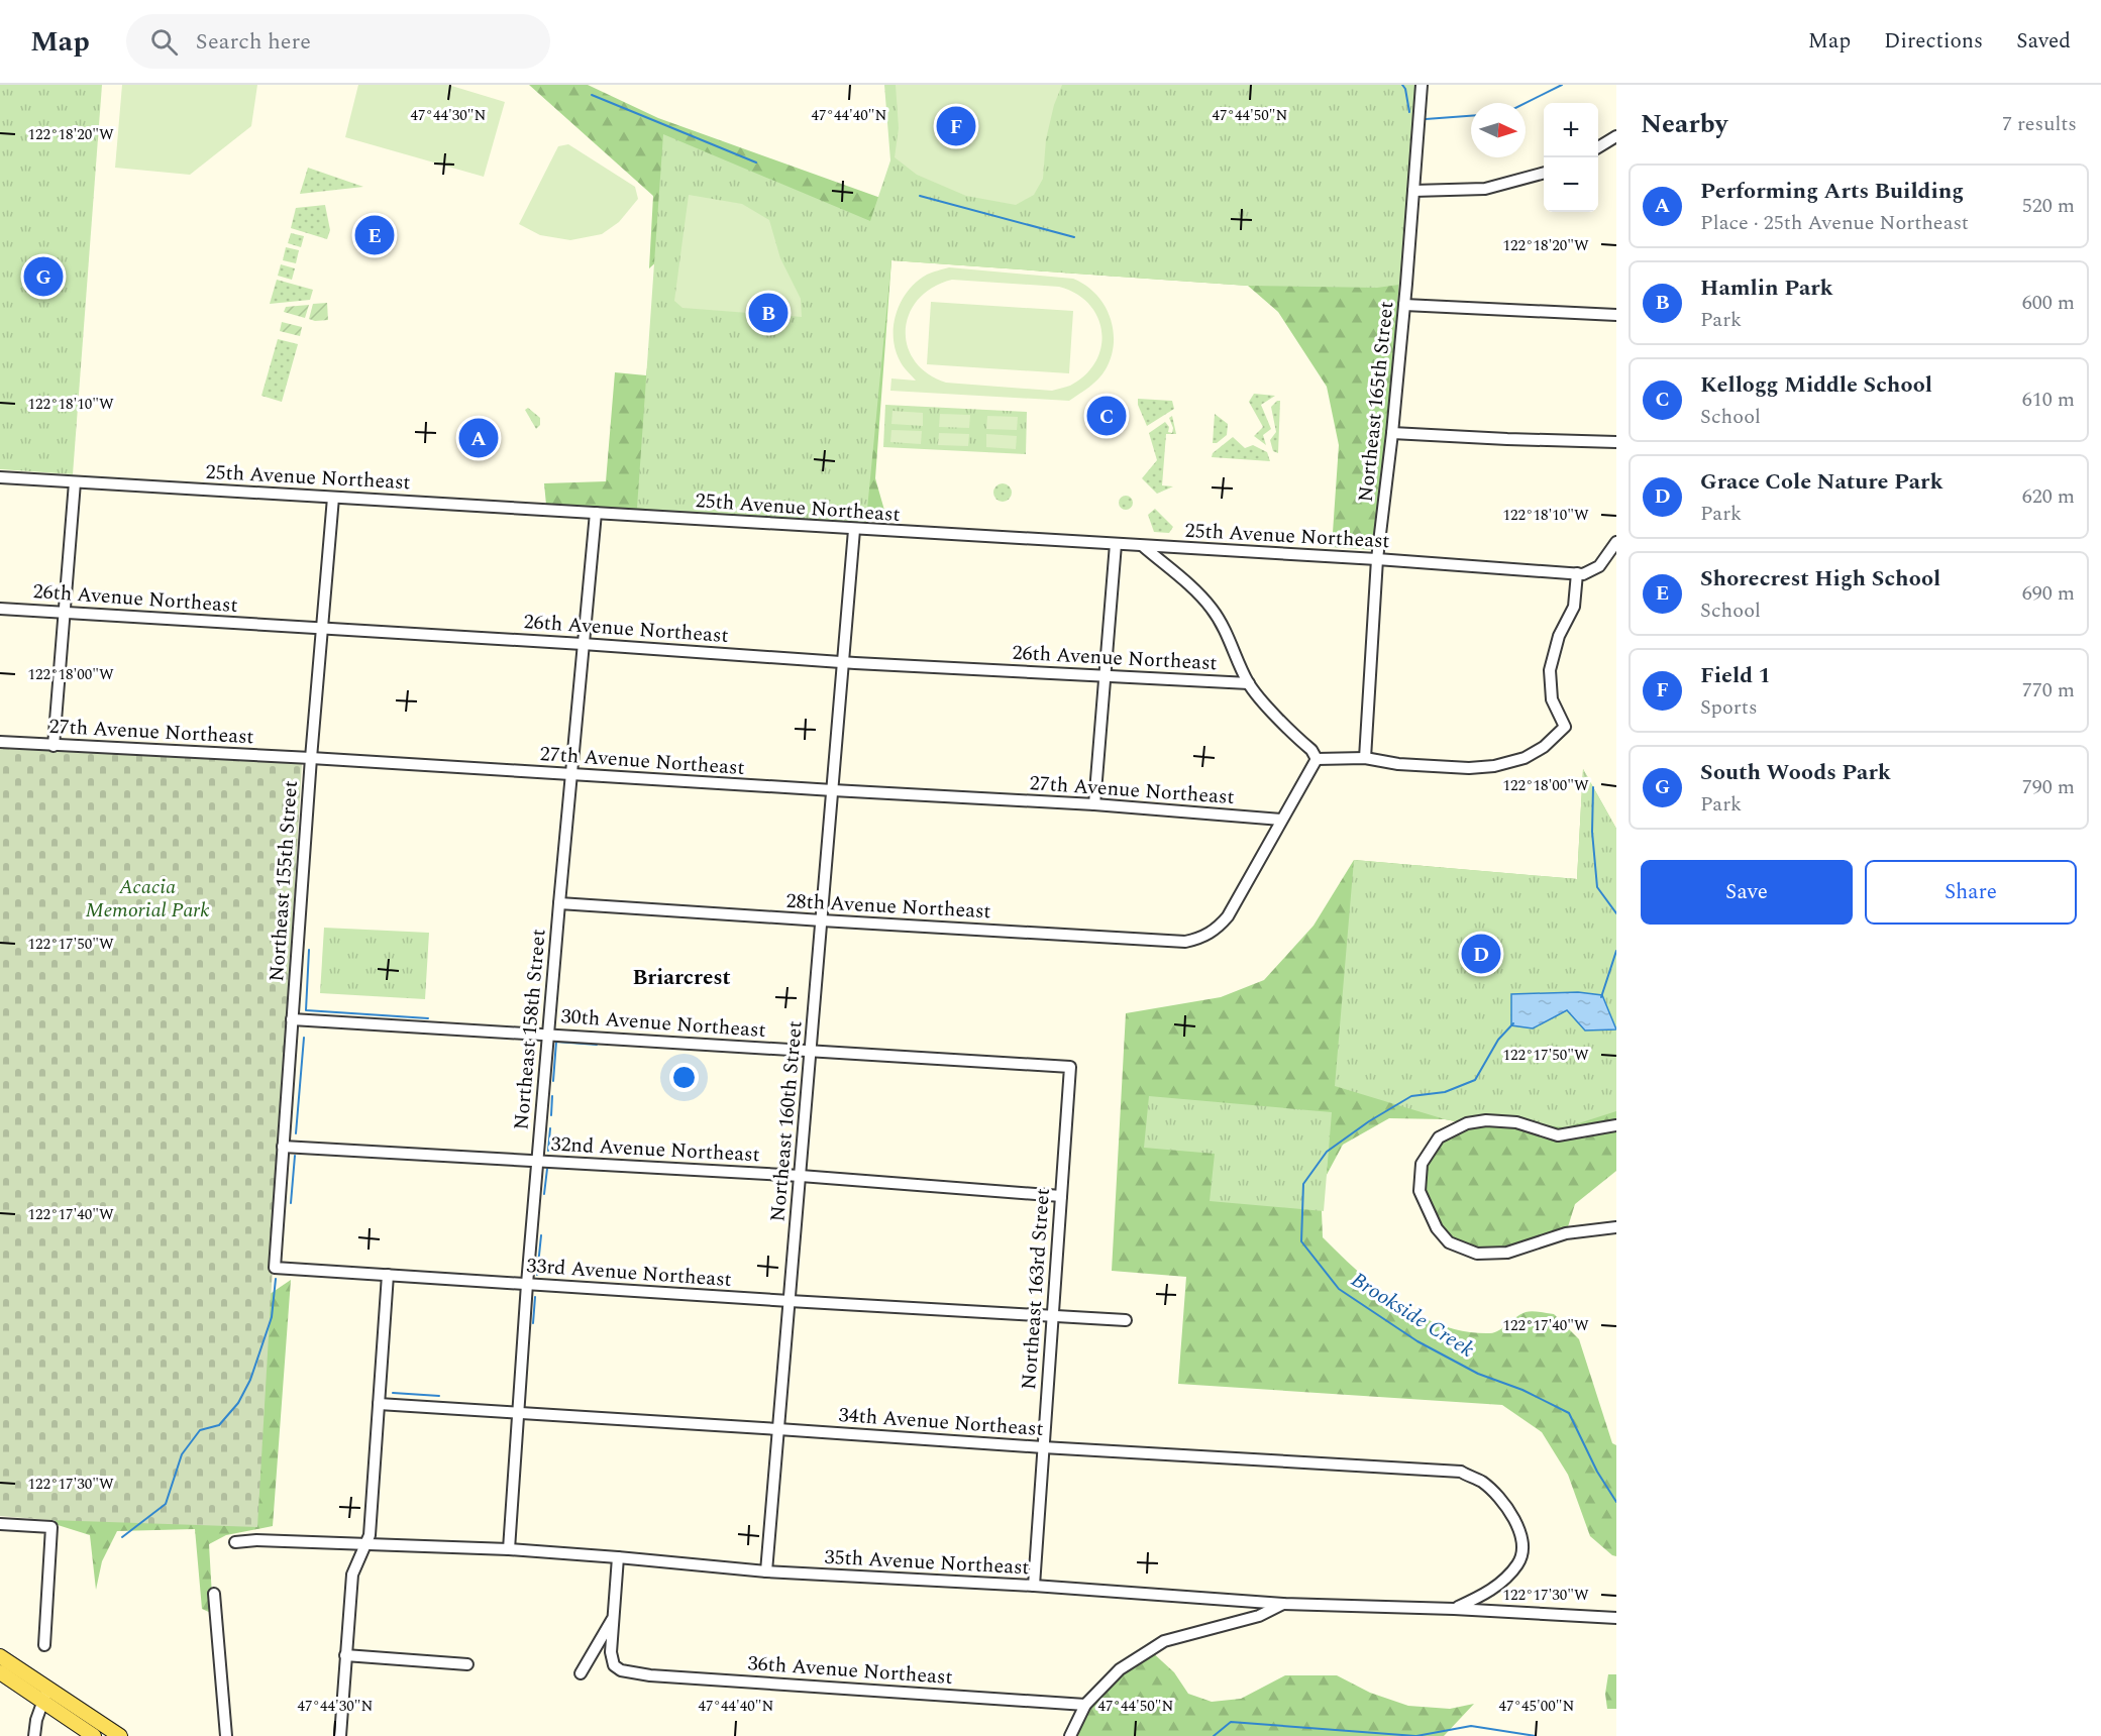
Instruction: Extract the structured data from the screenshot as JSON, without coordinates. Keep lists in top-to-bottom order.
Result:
{
  "streets": {
    "street": [
      "Northeast 165th Street",
      "25th Avenue Northeast",
      "26th Avenue Northeast",
      "27th Avenue Northeast",
      "Northeast 155th Street",
      "28th Avenue Northeast",
      "30th Avenue Northeast",
      "Northeast 158th Street",
      "Northeast 160th Street",
      "32nd Avenue Northeast",
      "33rd Avenue Northeast",
      "Northeast 163rd Street",
      "34th Avenue Northeast",
      "35th Avenue Northeast",
      "36th Avenue Northeast"
    ]
  },
  "crossings": [
    ["Northeast 165th Street", "25th Avenue Northeast"],
    ["25th Avenue Northeast", "Northeast 155th Street"],
    ["25th Avenue Northeast", "Northeast 158th Street"],
    ["25th Avenue Northeast", "Northeast 160th Street"],
    ["26th Avenue Northeast", "Northeast 155th Street"],
    ["26th Avenue Northeast", "Northeast 158th Street"],
    ["26th Avenue Northeast", "Northeast 160th Street"],
    ["27th Avenue Northeast", "Northeast 155th Street"],
    ["27th Avenue Northeast", "28th Avenue Northeast"],
    ["27th Avenue Northeast", "Northeast 158th Street"],
    ["27th Avenue Northeast", "Northeast 160th Street"],
    ["Northeast 155th Street", "30th Avenue Northeast"],
    ["Northeast 155th Street", "32nd Avenue Northeast"],
    ["Northeast 155th Street", "33rd Avenue Northeast"],
    ["28th Avenue Northeast", "Northeast 158th Street"],
    ["28th Avenue Northeast", "Northeast 160th Street"],
    ["30th Avenue Northeast", "Northeast 158th Street"],
    ["30th Avenue Northeast", "Northeast 160th Street"],
    ["30th Avenue Northeast", "Northeast 163rd Street"],
    ["Northeast 158th Street", "32nd Avenue Northeast"],
    ["Northeast 158th Street", "33rd Avenue Northeast"],
    ["Northeast 158th Street", "34th Avenue Northeast"],
    ["Northeast 158th Street", "35th Avenue Northeast"],
    ["Northeast 160th Street", "32nd Avenue Northeast"],
    ["Northeast 160th Street", "33rd Avenue Northeast"],
    ["Northeast 160th Street", "34th Avenue Northeast"],
    ["Northeast 160th Street", "35th Avenue Northeast"],
    ["32nd Avenue Northeast", "Northeast 163rd Street"],
    ["33rd Avenue Northeast", "Northeast 163rd Street"],
    ["Northeast 163rd Street", "34th Avenue Northeast"],
    ["Northeast 163rd Street", "35th Avenue Northeast"],
    ["34th Avenue Northeast", "35th Avenue Northeast"]
  ],
  "districts": ["Briarcrest"],
  "water": ["Brookside Creek"],
  "parks": ["Acacia Memorial Park"],
  "north": "right",
  "page": {
    "header": "Map",
    "search": "Search here",
    "nav": ["Map", "Directions", "Saved"],
    "heading": ["Nearby", "7 results"],
    "map_buttons": ["+", "−"],
    "pins": [
      "F",
      "E",
      "G",
      "B",
      "C",
      "A",
      "D"
    ],
    "list": [
      {
        "mark": "A",
        "name": "Performing Arts Building",
        "note": "Place · 25th Avenue Northeast",
        "value": "520 m"
      },
      {
        "mark": "B",
        "name": "Hamlin Park",
        "note": "Park",
        "value": "600 m"
      },
      {
        "mark": "C",
        "name": "Kellogg Middle School",
        "note": "School",
        "value": "610 m"
      },
      {
        "mark": "D",
        "name": "Grace Cole Nature Park",
        "note": "Park",
        "value": "620 m"
      },
      {
        "mark": "E",
        "name": "Shorecrest High School",
        "note": "School",
        "value": "690 m"
      },
      {
        "mark": "F",
        "name": "Field 1",
        "note": "Sports",
        "value": "770 m"
      },
      {
        "mark": "G",
        "name": "South Woods Park",
        "note": "Park",
        "value": "790 m"
      }
    ],
    "buttons": ["Save", "Share"]
  },
  "coordinates": [
    "47°44'30\"N",
    "47°44'40\"N",
    "47°44'50\"N",
    "122°18'20\"W",
    "122°18'10\"W",
    "122°18'00\"W",
    "122°17'50\"W",
    "122°17'40\"W",
    "122°17'30\"W",
    "47°45'00\"N"
  ]
}
